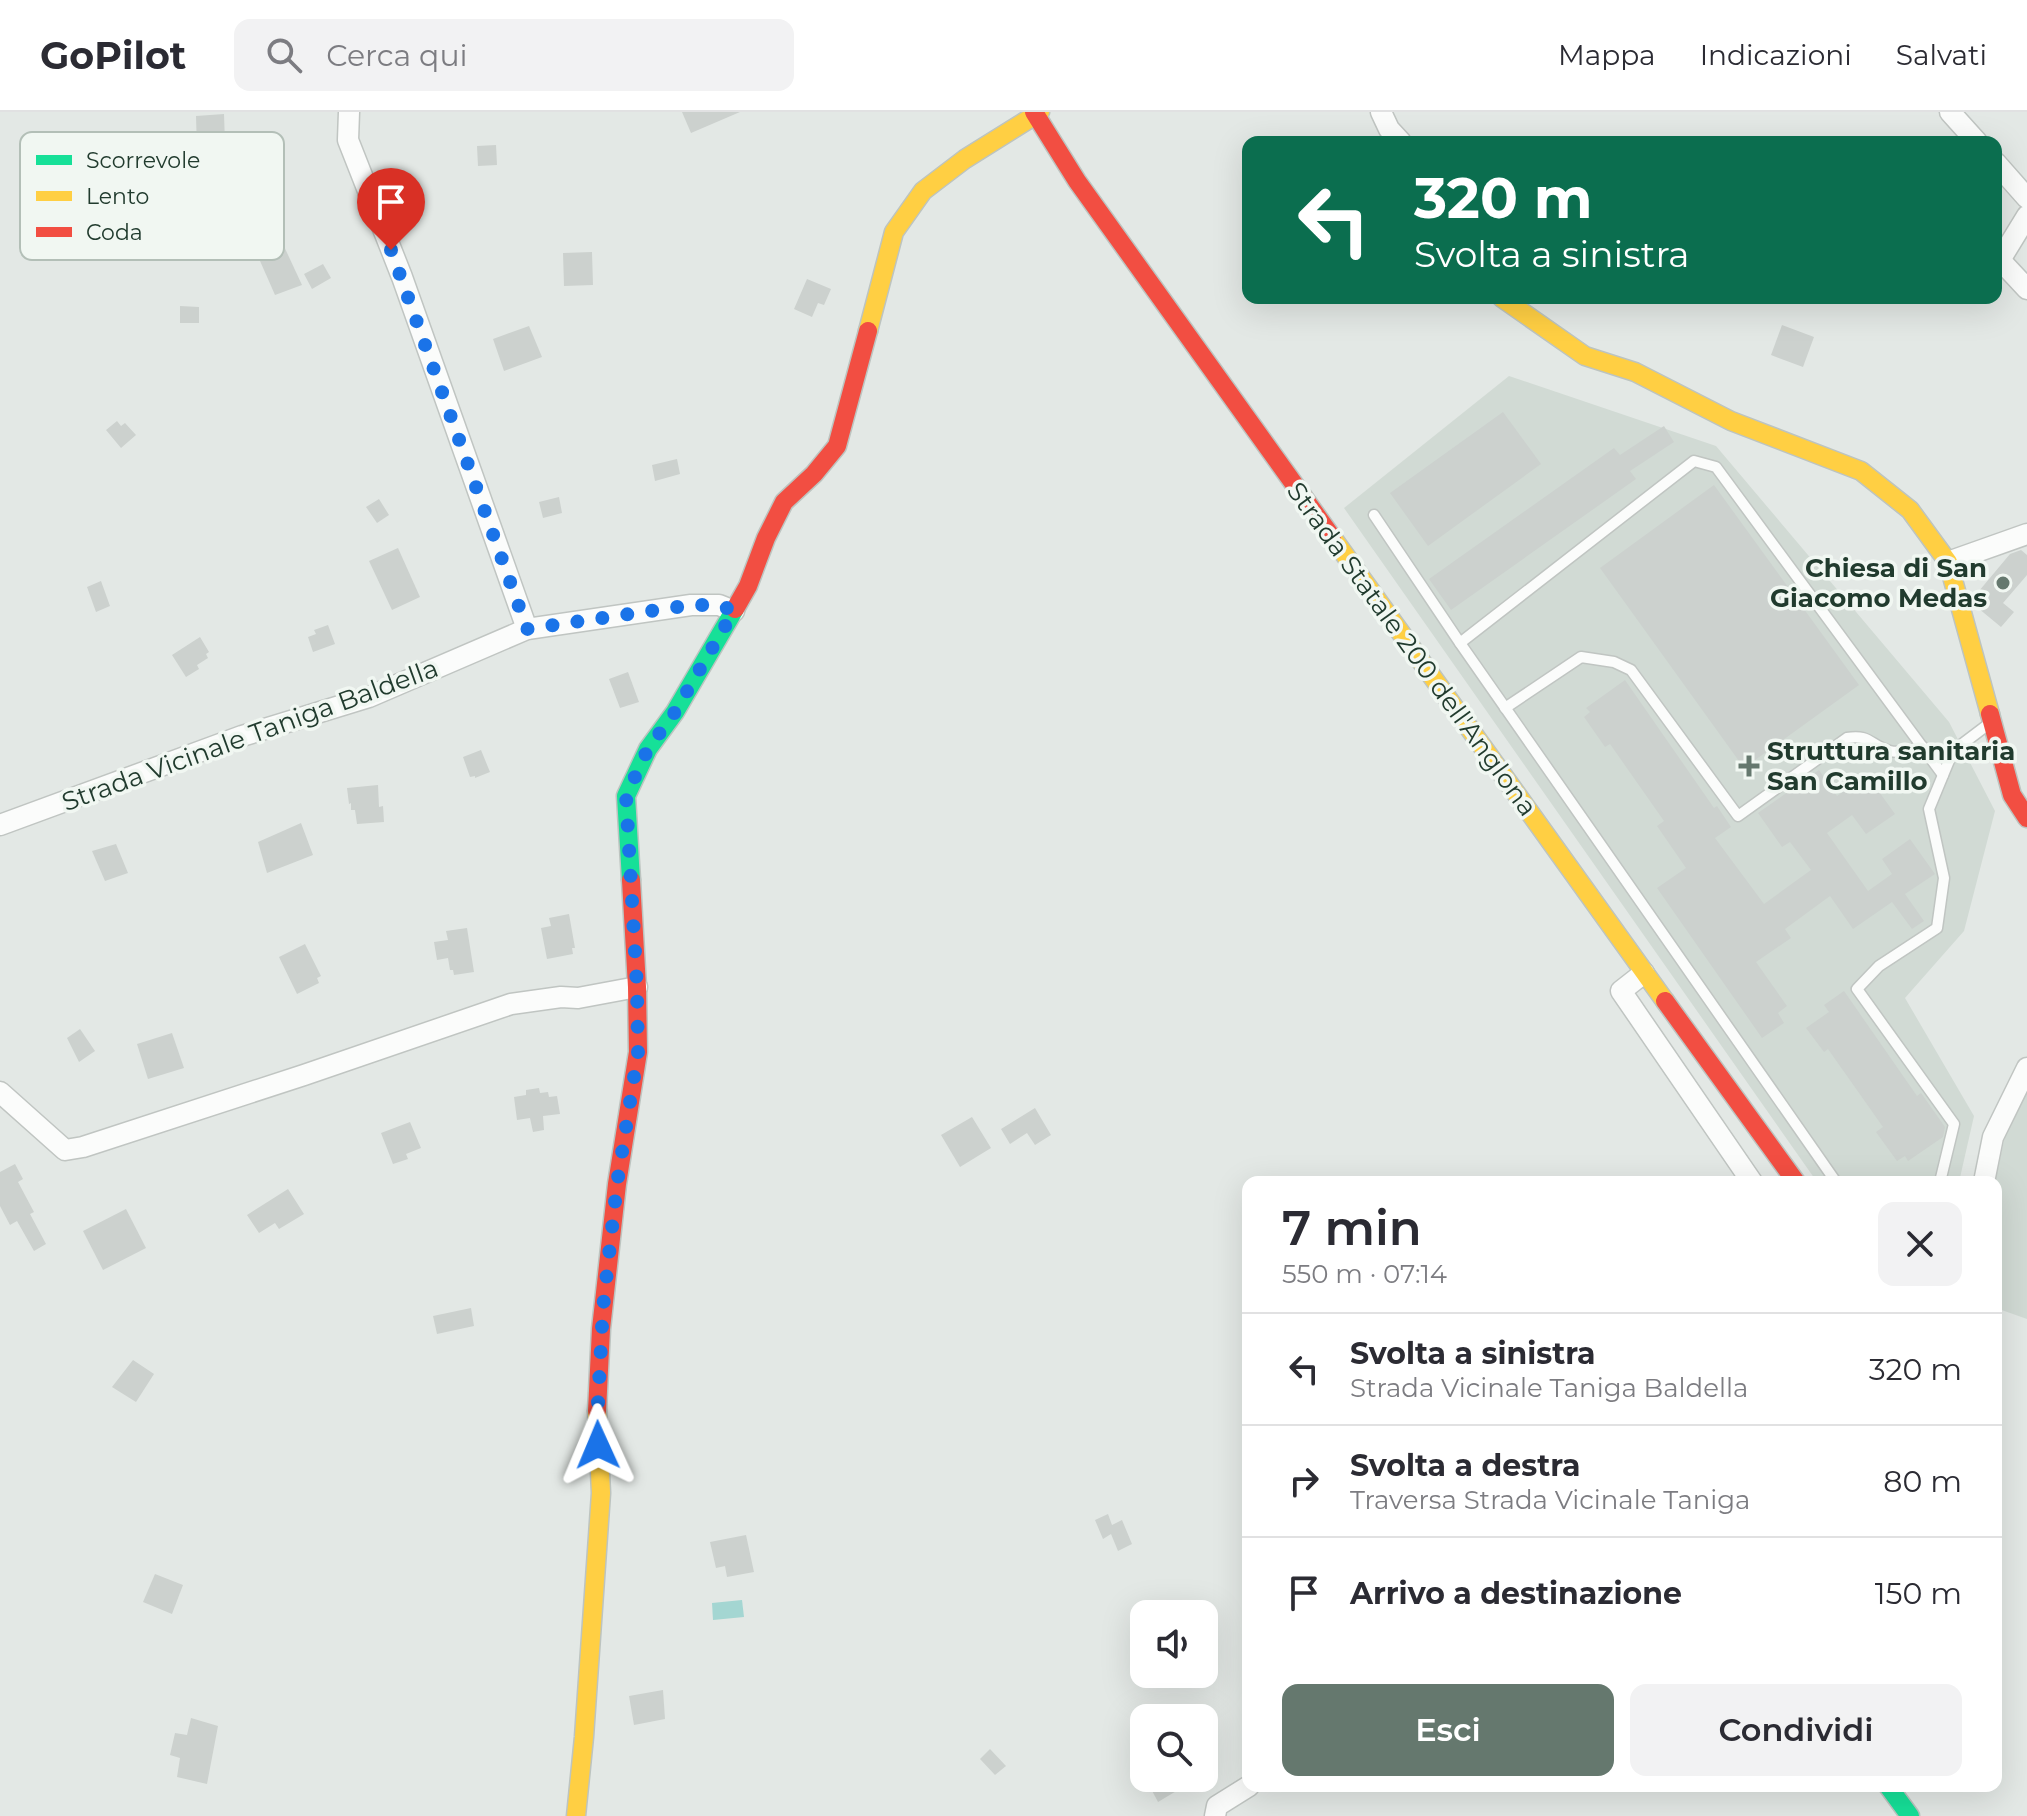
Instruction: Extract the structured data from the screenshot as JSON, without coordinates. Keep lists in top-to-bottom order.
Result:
{
  "streets": {
    "street": ["Strada Statale 200 dell'Anglona", "Strada Vicinale Taniga Baldella"]
  },
  "places": {
    "other": ["Chiesa di San Giacomo Medas"],
    "health": ["Struttura sanitaria San Camillo"]
  },
  "legend": ["Scorrevole", "Lento", "Coda"],
  "page": {
    "header": "GoPilot",
    "search": "Cerca qui",
    "nav": ["Mappa", "Indicazioni", "Salvati"],
    "turn": ["320 m", "Svolta a sinistra"],
    "heading": ["7 min", "550 m · 07:14"],
    "list": [
      {
        "name": "Svolta a sinistra",
        "note": "Strada Vicinale Taniga Baldella",
        "value": "320 m"
      },
      {
        "name": "Svolta a destra",
        "note": "Traversa Strada Vicinale Taniga",
        "value": "80 m"
      },
      {
        "name": "Arrivo a destinazione",
        "value": "150 m"
      }
    ],
    "buttons": ["Esci", "Condividi"]
  }
}
